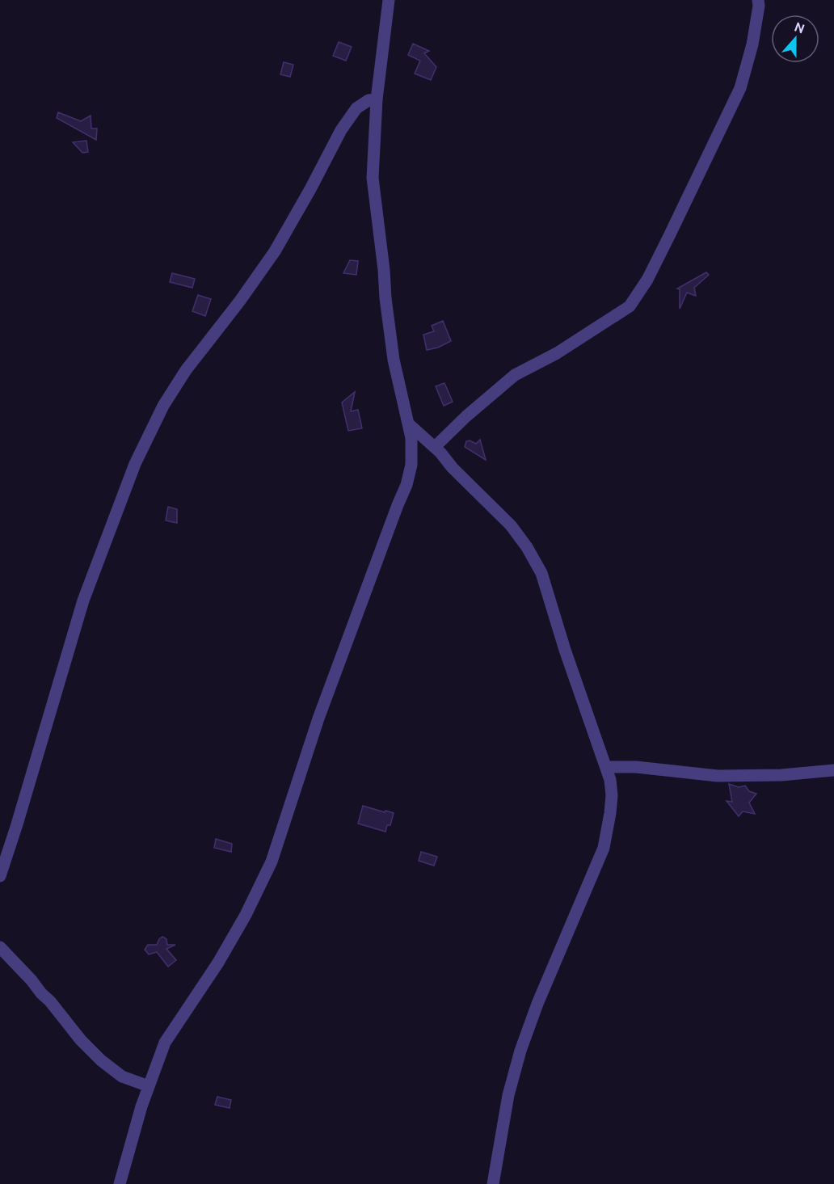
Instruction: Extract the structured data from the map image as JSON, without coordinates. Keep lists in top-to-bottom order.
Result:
{
  "north": "top"
}
